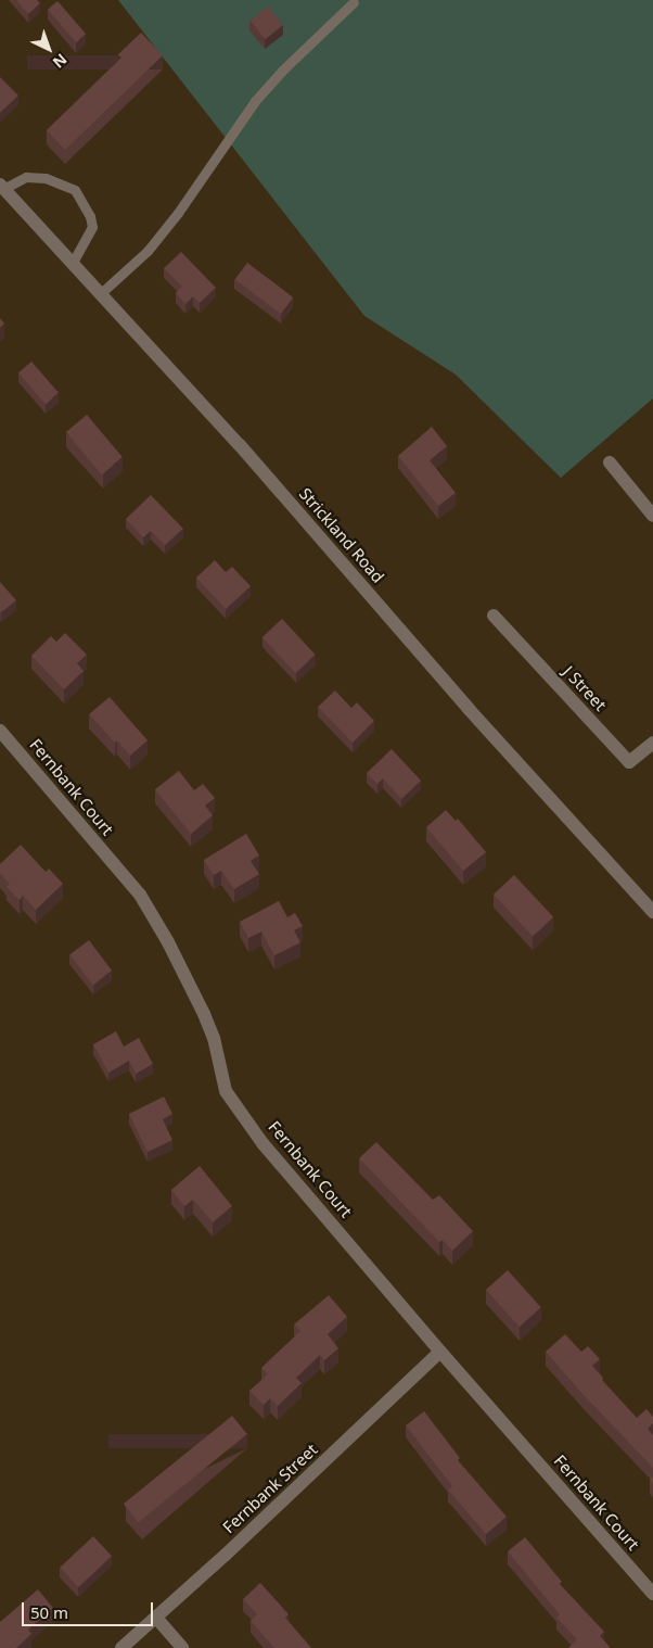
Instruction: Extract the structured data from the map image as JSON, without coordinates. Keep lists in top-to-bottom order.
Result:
{
  "streets": {
    "street": [
      "Strickland Road",
      "J Street",
      "Fernbank Court",
      "Fernbank Street"
    ]
  },
  "crossings": [
    ["Fernbank Court", "Fernbank Street"]
  ],
  "scale_bar": "50 m",
  "north": "bottom right"
}
